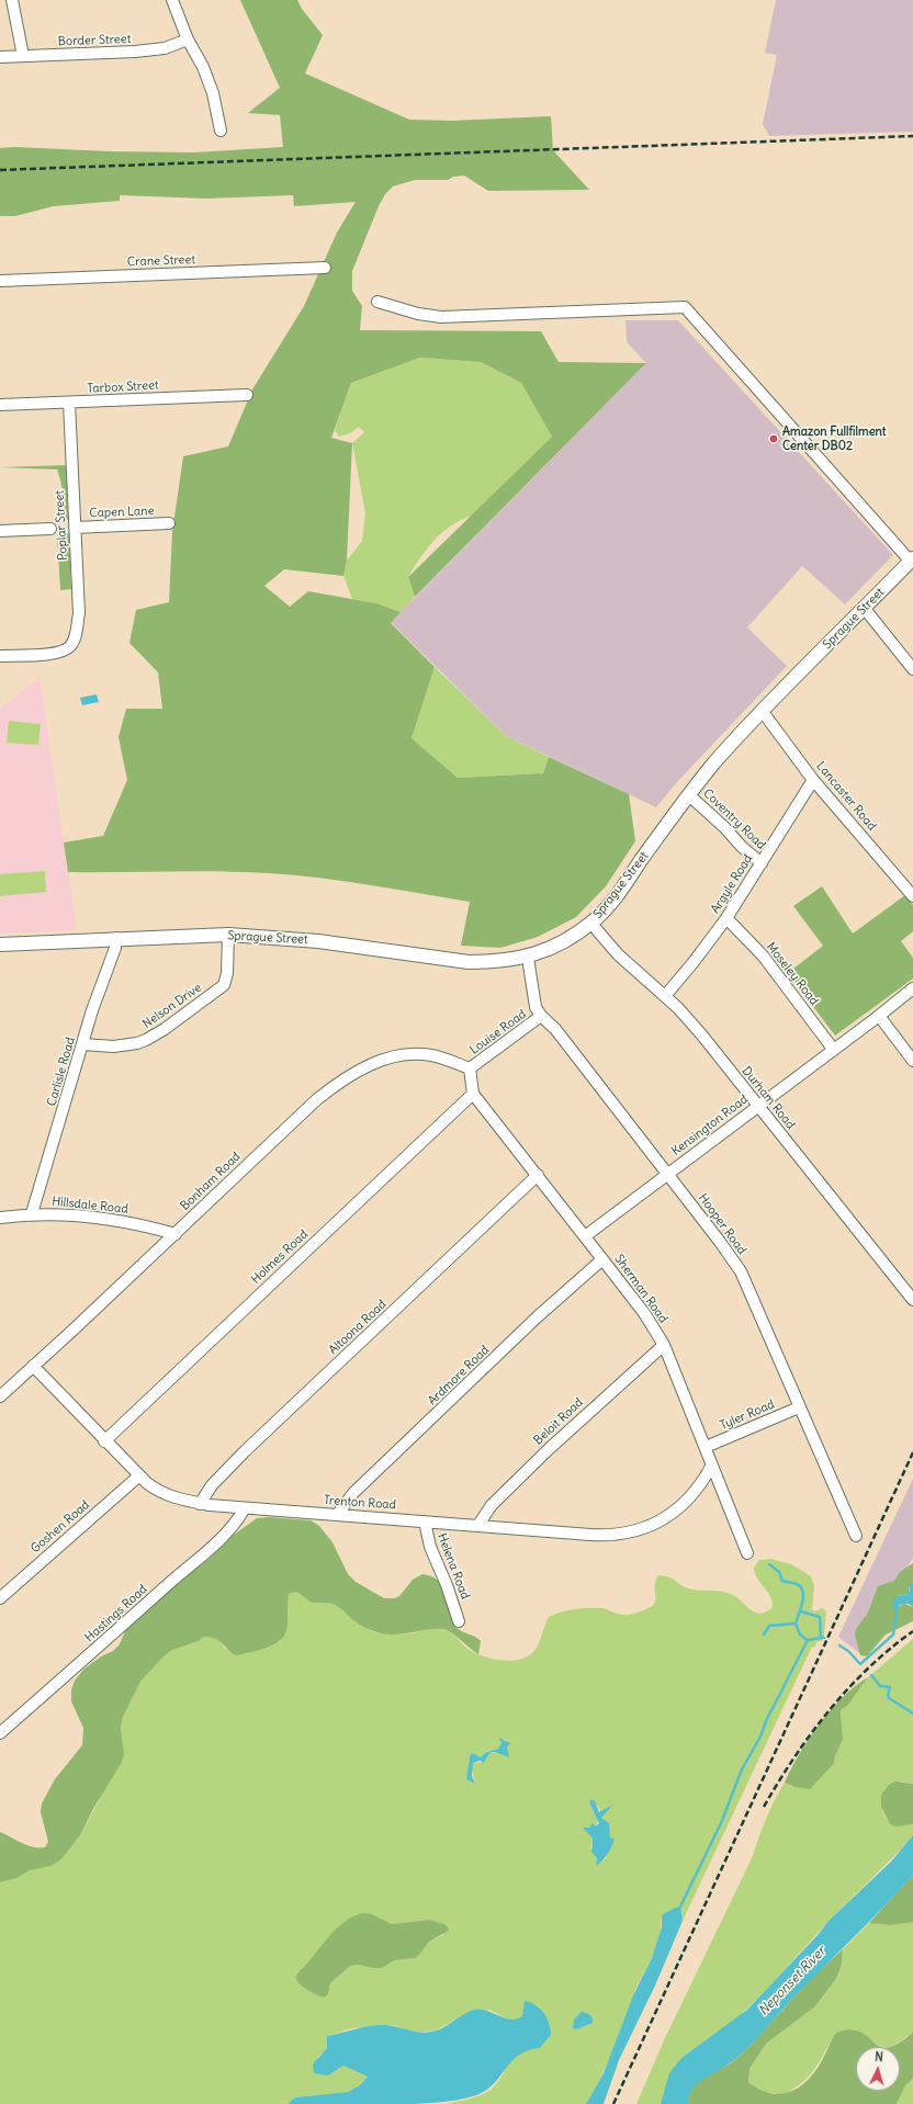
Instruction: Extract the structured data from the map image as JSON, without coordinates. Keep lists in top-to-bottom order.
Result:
{
  "streets": {
    "main road": ["Sprague Street"],
    "street": [
      "Border Street",
      "Crane Street",
      "Tarbox Street",
      "Capen Lane",
      "Poplar Street",
      "Lancaster Road",
      "Coventry Road",
      "Argyle Road",
      "Moseley Road",
      "Nelson Drive",
      "Louise Road",
      "Carlisle Road",
      "Durham Road",
      "Kensington Road",
      "Bonham Road",
      "Hillsdale Road",
      "Hooper Road",
      "Holmes Road",
      "Sherman Road",
      "Altoona Road",
      "Ardmore Road",
      "Tyler Road",
      "Beloit Road",
      "Trenton Road",
      "Goshen Road",
      "Helena Road",
      "Hastings Road"
    ]
  },
  "crossings": [
    ["Tarbox Street", "Poplar Street"],
    ["Capen Lane", "Poplar Street"],
    ["Sprague Street", "Lancaster Road"],
    ["Sprague Street", "Coventry Road"],
    ["Sprague Street", "Nelson Drive"],
    ["Sprague Street", "Carlisle Road"],
    ["Sprague Street", "Durham Road"],
    ["Sprague Street", "Hooper Road"],
    ["Lancaster Road", "Argyle Road"],
    ["Coventry Road", "Argyle Road"],
    ["Argyle Road", "Moseley Road"],
    ["Argyle Road", "Durham Road"],
    ["Moseley Road", "Kensington Road"],
    ["Nelson Drive", "Carlisle Road"],
    ["Louise Road", "Bonham Road"],
    ["Louise Road", "Hooper Road"],
    ["Carlisle Road", "Hillsdale Road"],
    ["Durham Road", "Kensington Road"],
    ["Kensington Road", "Hooper Road"],
    ["Kensington Road", "Sherman Road"],
    ["Bonham Road", "Hillsdale Road"],
    ["Bonham Road", "Trenton Road"],
    ["Hooper Road", "Tyler Road"],
    ["Holmes Road", "Sherman Road"],
    ["Holmes Road", "Trenton Road"],
    ["Sherman Road", "Altoona Road"],
    ["Sherman Road", "Ardmore Road"],
    ["Sherman Road", "Tyler Road"],
    ["Sherman Road", "Beloit Road"],
    ["Sherman Road", "Trenton Road"],
    ["Altoona Road", "Trenton Road"],
    ["Ardmore Road", "Trenton Road"],
    ["Beloit Road", "Trenton Road"],
    ["Trenton Road", "Goshen Road"],
    ["Trenton Road", "Helena Road"],
    ["Trenton Road", "Hastings Road"]
  ],
  "water": ["Neponset River"],
  "places": ["Amazon Fullfilment Center DB02"],
  "north": "top"
}
